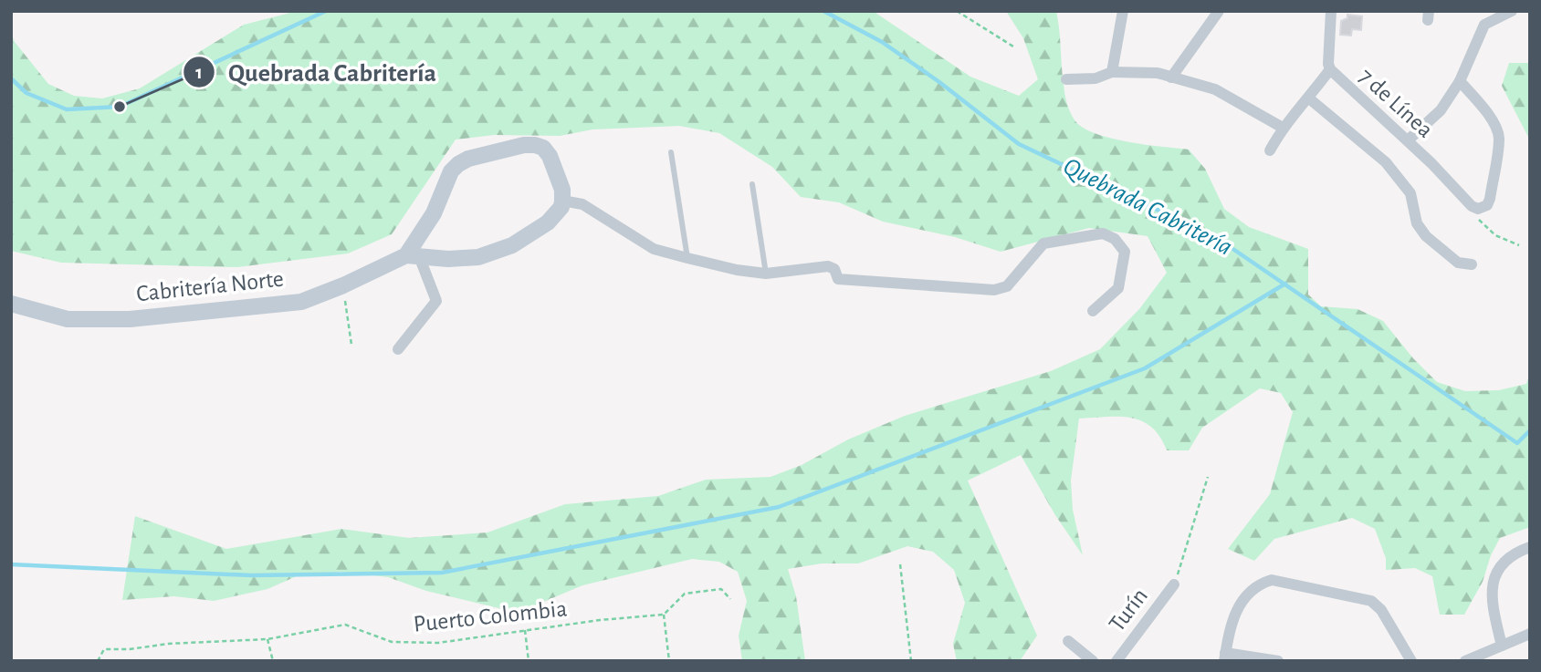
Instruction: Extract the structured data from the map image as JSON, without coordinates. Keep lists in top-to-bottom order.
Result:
{
  "streets": {
    "street": ["7 de Línea", "Cabritería Norte", "Turín"],
    "path": ["Puerto Colombia"]
  },
  "water": ["Quebrada Cabritería"],
  "places": ["Quebrada Cabritería"]
}
